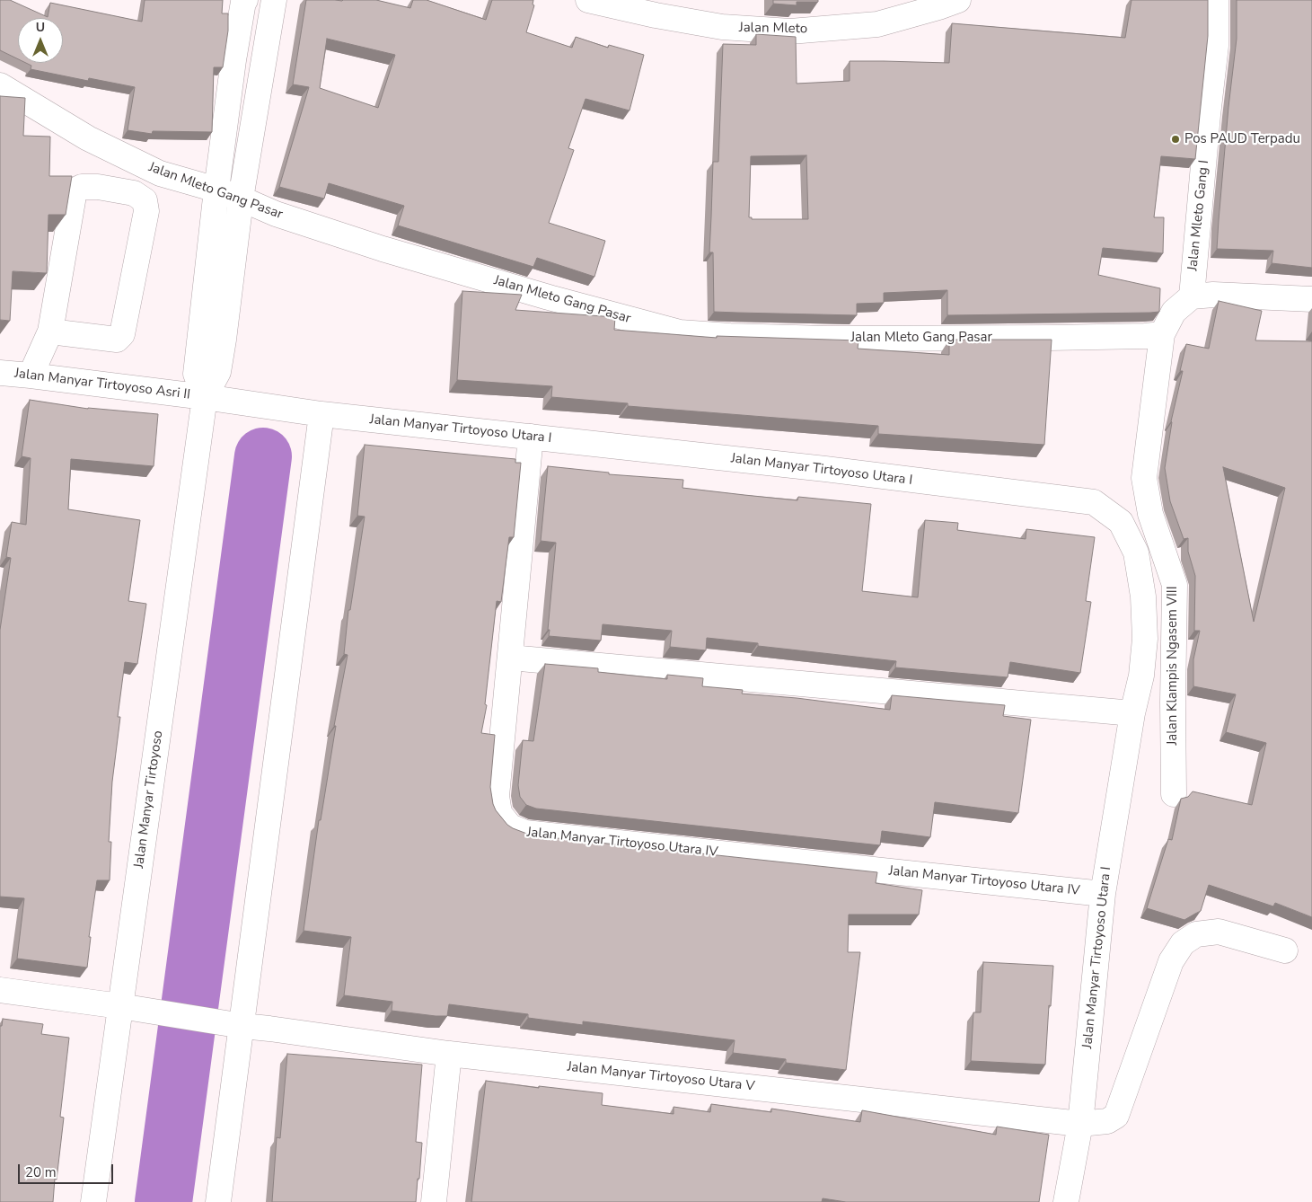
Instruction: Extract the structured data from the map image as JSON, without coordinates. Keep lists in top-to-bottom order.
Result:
{
  "streets": {
    "street": [
      "Jalan Mleto",
      "Jalan Mleto Gang Pasar",
      "Jalan Mleto Gang I",
      "Jalan Manyar Tirtoyoso Asri II",
      "Jalan Manyar Tirtoyoso Utara I",
      "Jalan Klampis Ngasem VIII",
      "Jalan Manyar Tirtoyoso",
      "Jalan Manyar Tirtoyoso Utara IV",
      "Jalan Manyar Tirtoyoso Utara V"
    ]
  },
  "crossings": [
    ["Jalan Mleto Gang Pasar", "Jalan Klampis Ngasem VIII"],
    ["Jalan Mleto Gang I", "Jalan Klampis Ngasem VIII"],
    ["Jalan Manyar Tirtoyoso Asri II", "Jalan Manyar Tirtoyoso Utara I"],
    ["Jalan Manyar Tirtoyoso Asri II", "Jalan Manyar Tirtoyoso"],
    ["Jalan Manyar Tirtoyoso Utara I", "Jalan Manyar Tirtoyoso Utara IV"],
    ["Jalan Manyar Tirtoyoso Utara I", "Jalan Manyar Tirtoyoso Utara V"],
    ["Jalan Manyar Tirtoyoso", "Jalan Manyar Tirtoyoso Utara V"]
  ],
  "places": ["Pos PAUD Terpadu"],
  "scale_bar": "20 m",
  "north": "top"
}
